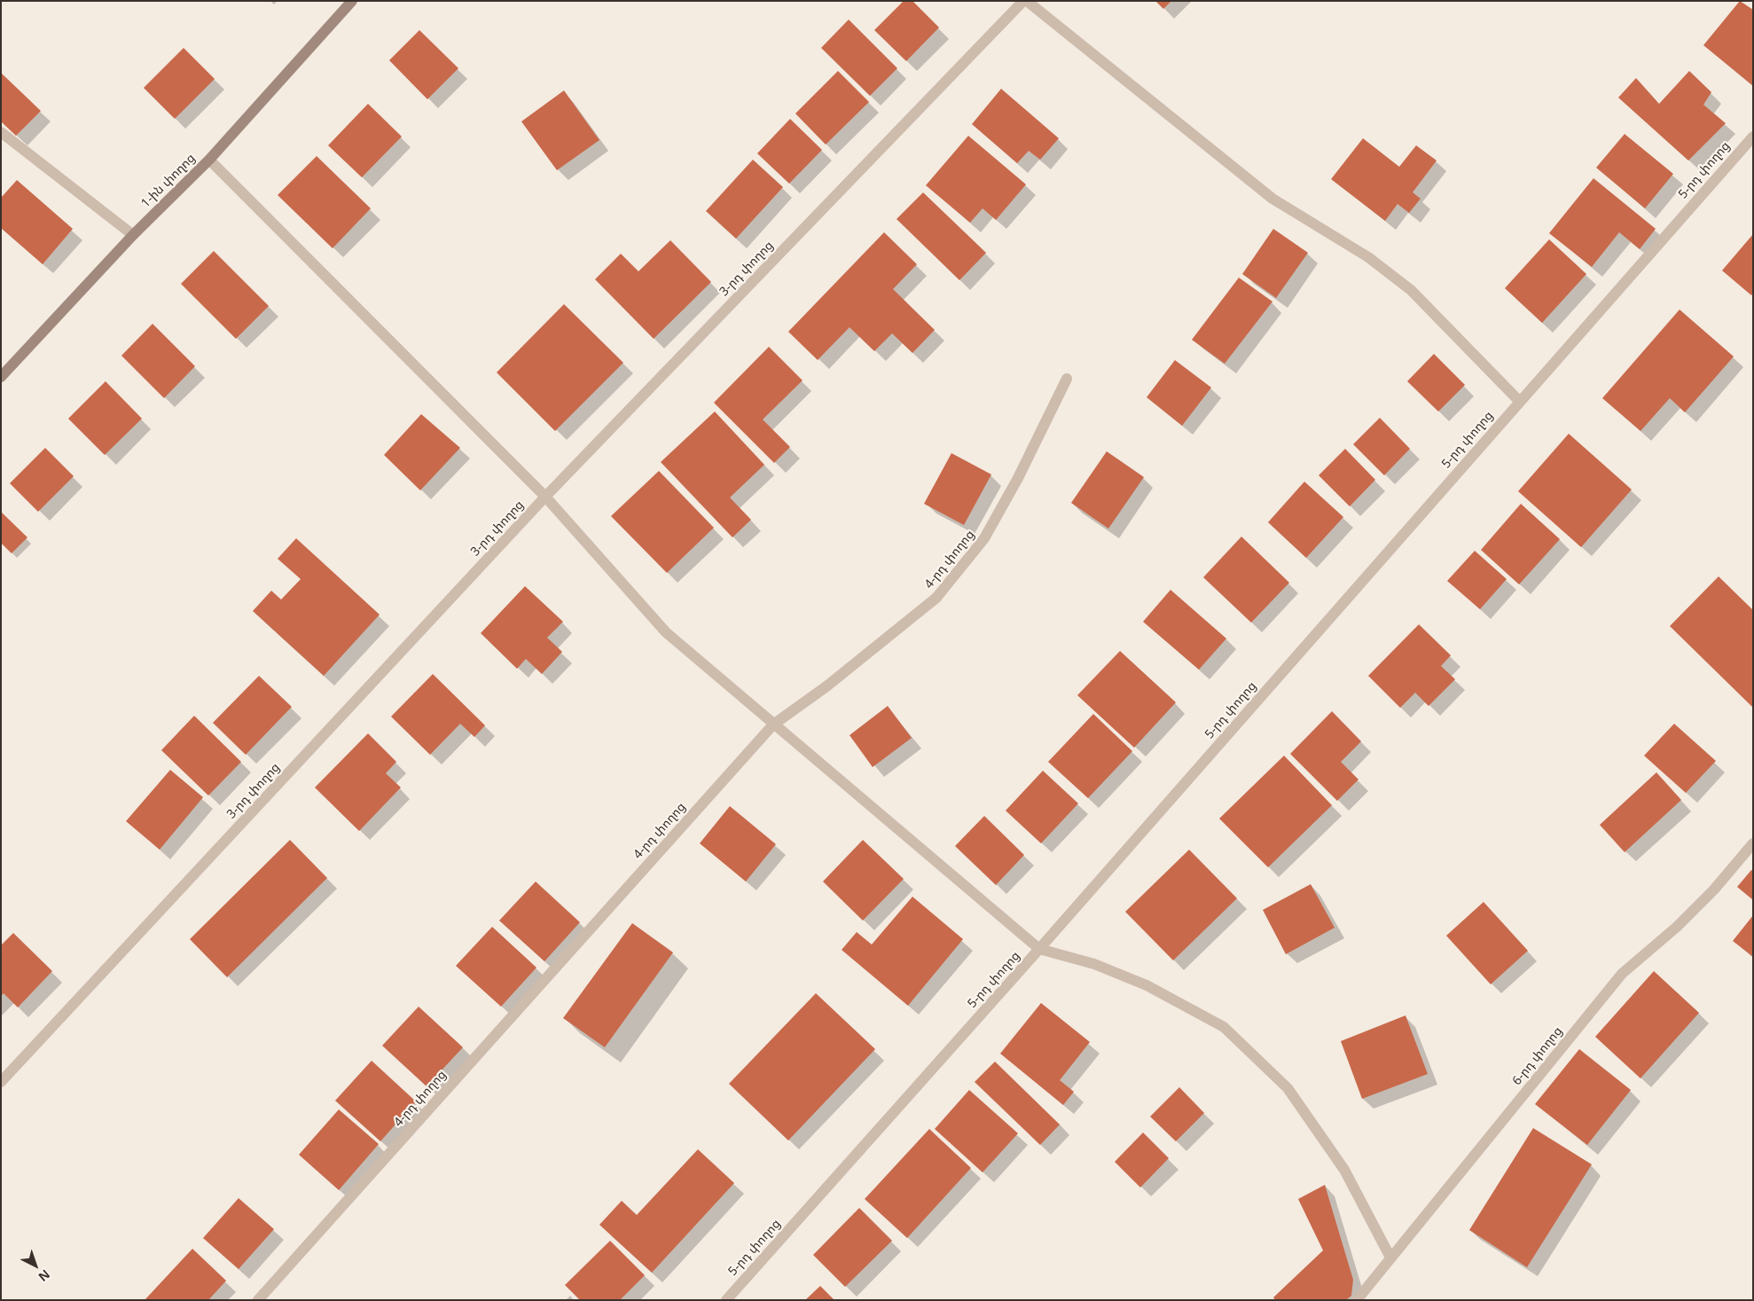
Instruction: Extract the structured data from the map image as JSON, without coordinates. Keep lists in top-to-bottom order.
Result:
{
  "streets": {
    "main road": ["1-ին փողոց"],
    "street": [
      "5-րդ փողոց",
      "3-րդ փողոց",
      "4-րդ փողոց",
      "6-րդ փողոց"
    ]
  },
  "north": "bottom right"
}
